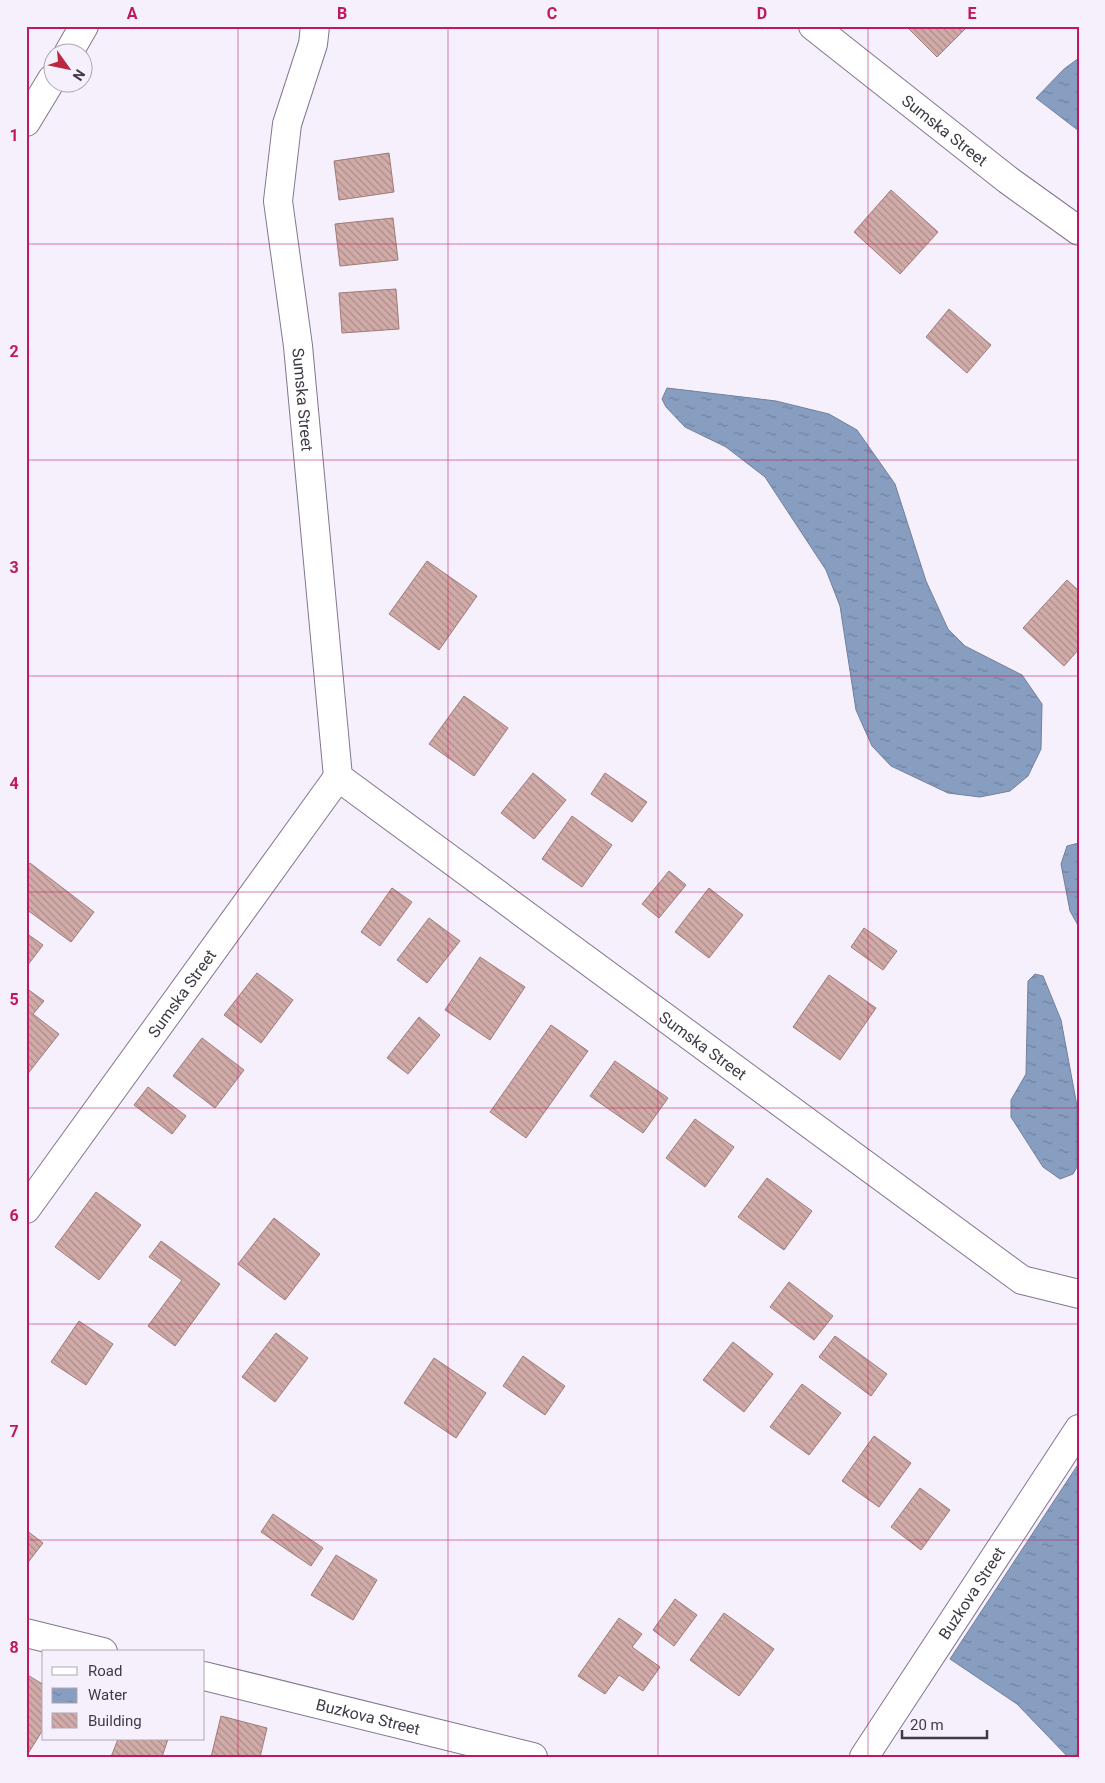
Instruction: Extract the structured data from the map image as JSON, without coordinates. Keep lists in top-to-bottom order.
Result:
{
  "streets": {
    "street": ["Sumska Street", "Buzkova Street"]
  },
  "legend": ["Road", "Water", "Building"],
  "scale_bar": "20 m",
  "north": "bottom right",
  "grid": {
    "columns": [
      "A",
      "B",
      "C",
      "D",
      "E"
    ],
    "rows": [
      "1",
      "2",
      "3",
      "4",
      "5",
      "6",
      "7",
      "8"
    ]
  }
}
